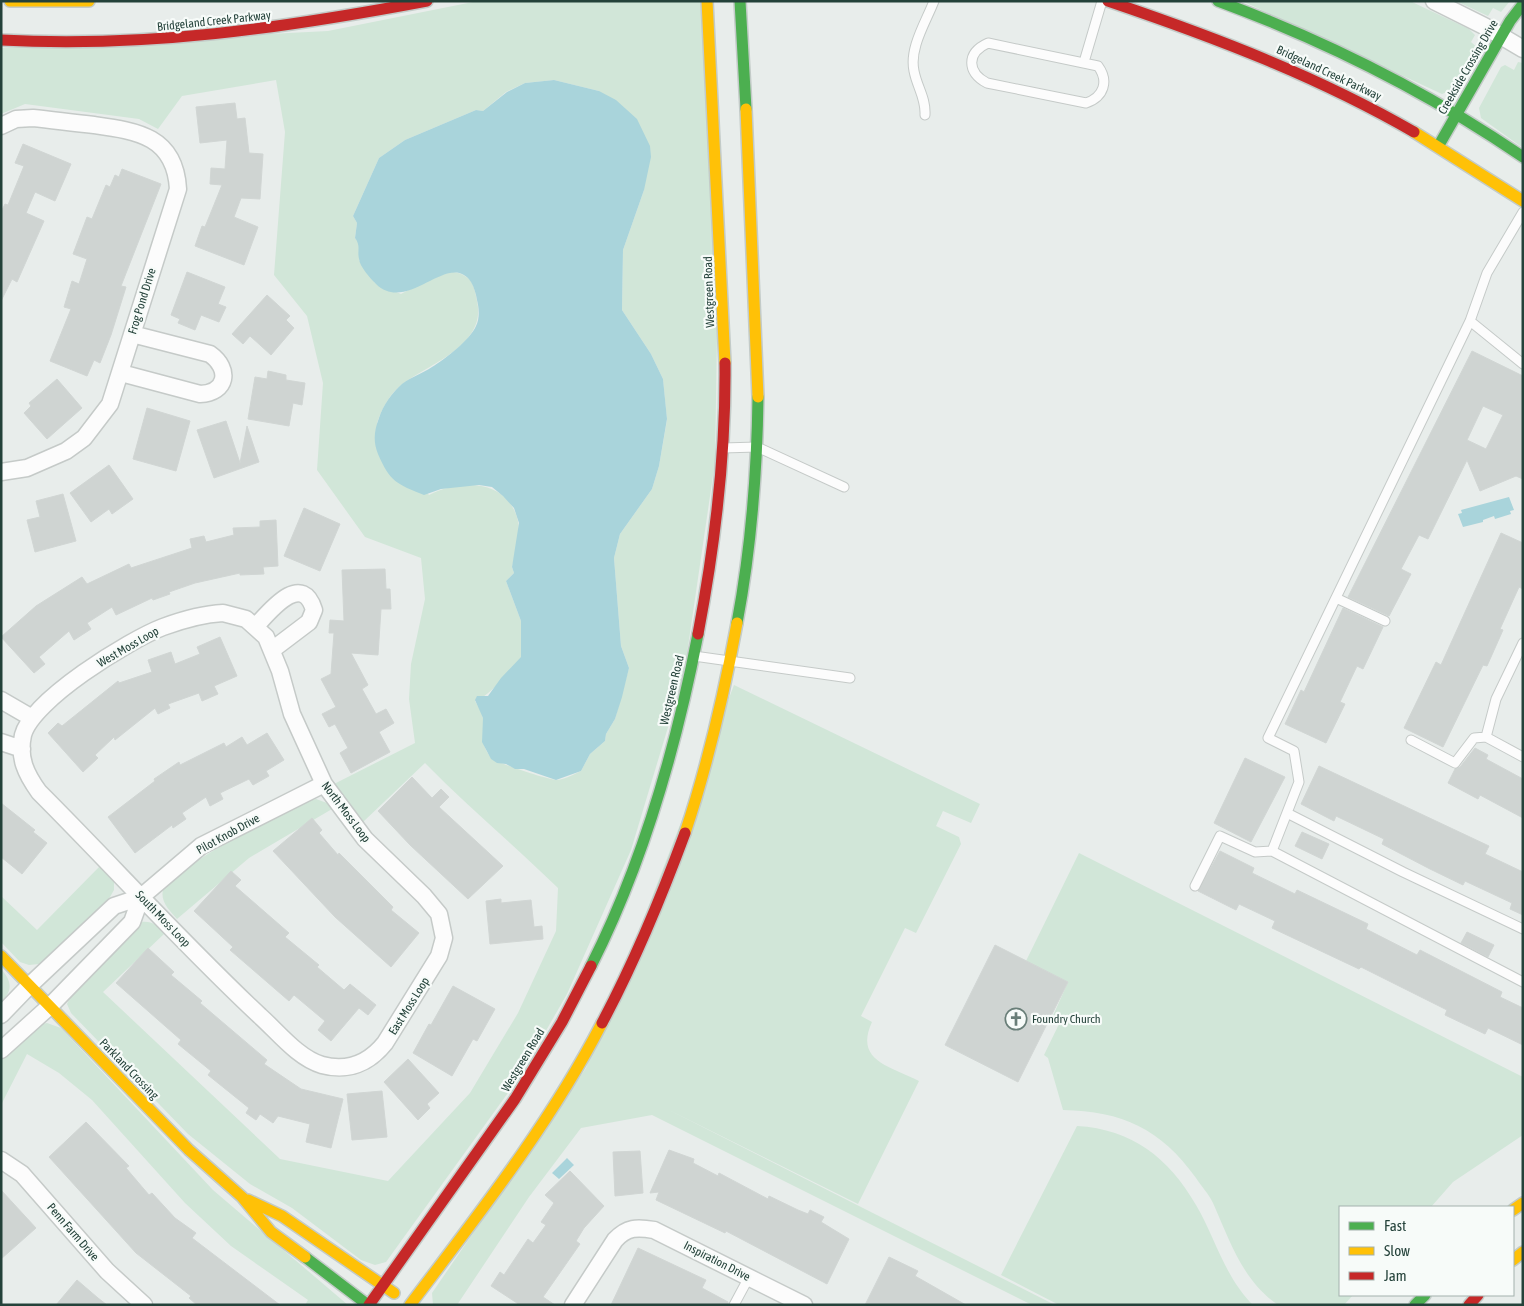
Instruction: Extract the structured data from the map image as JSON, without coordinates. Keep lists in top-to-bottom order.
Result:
{
  "streets": {
    "street": [
      "Bridgeland Creek Parkway",
      "Creekside Crossing Drive",
      "Westgreen Road",
      "Frog Pond Drive",
      "West Moss Loop",
      "North Moss Loop",
      "Pilot Knob Drive",
      "South Moss Loop",
      "East Moss Loop",
      "Parkland Crossing",
      "Penn Farm Drive",
      "Inspiration Drive"
    ]
  },
  "crossings": [
    ["Bridgeland Creek Parkway", "Creekside Crossing Drive"],
    ["Westgreen Road", "Parkland Crossing"],
    ["West Moss Loop", "North Moss Loop"],
    ["West Moss Loop", "South Moss Loop"],
    ["North Moss Loop", "Pilot Knob Drive"],
    ["North Moss Loop", "East Moss Loop"],
    ["Pilot Knob Drive", "South Moss Loop"],
    ["Pilot Knob Drive", "Parkland Crossing"],
    ["South Moss Loop", "East Moss Loop"]
  ],
  "places": {
    "church": ["Foundry Church"]
  },
  "legend": ["Fast", "Slow", "Jam"]
}
